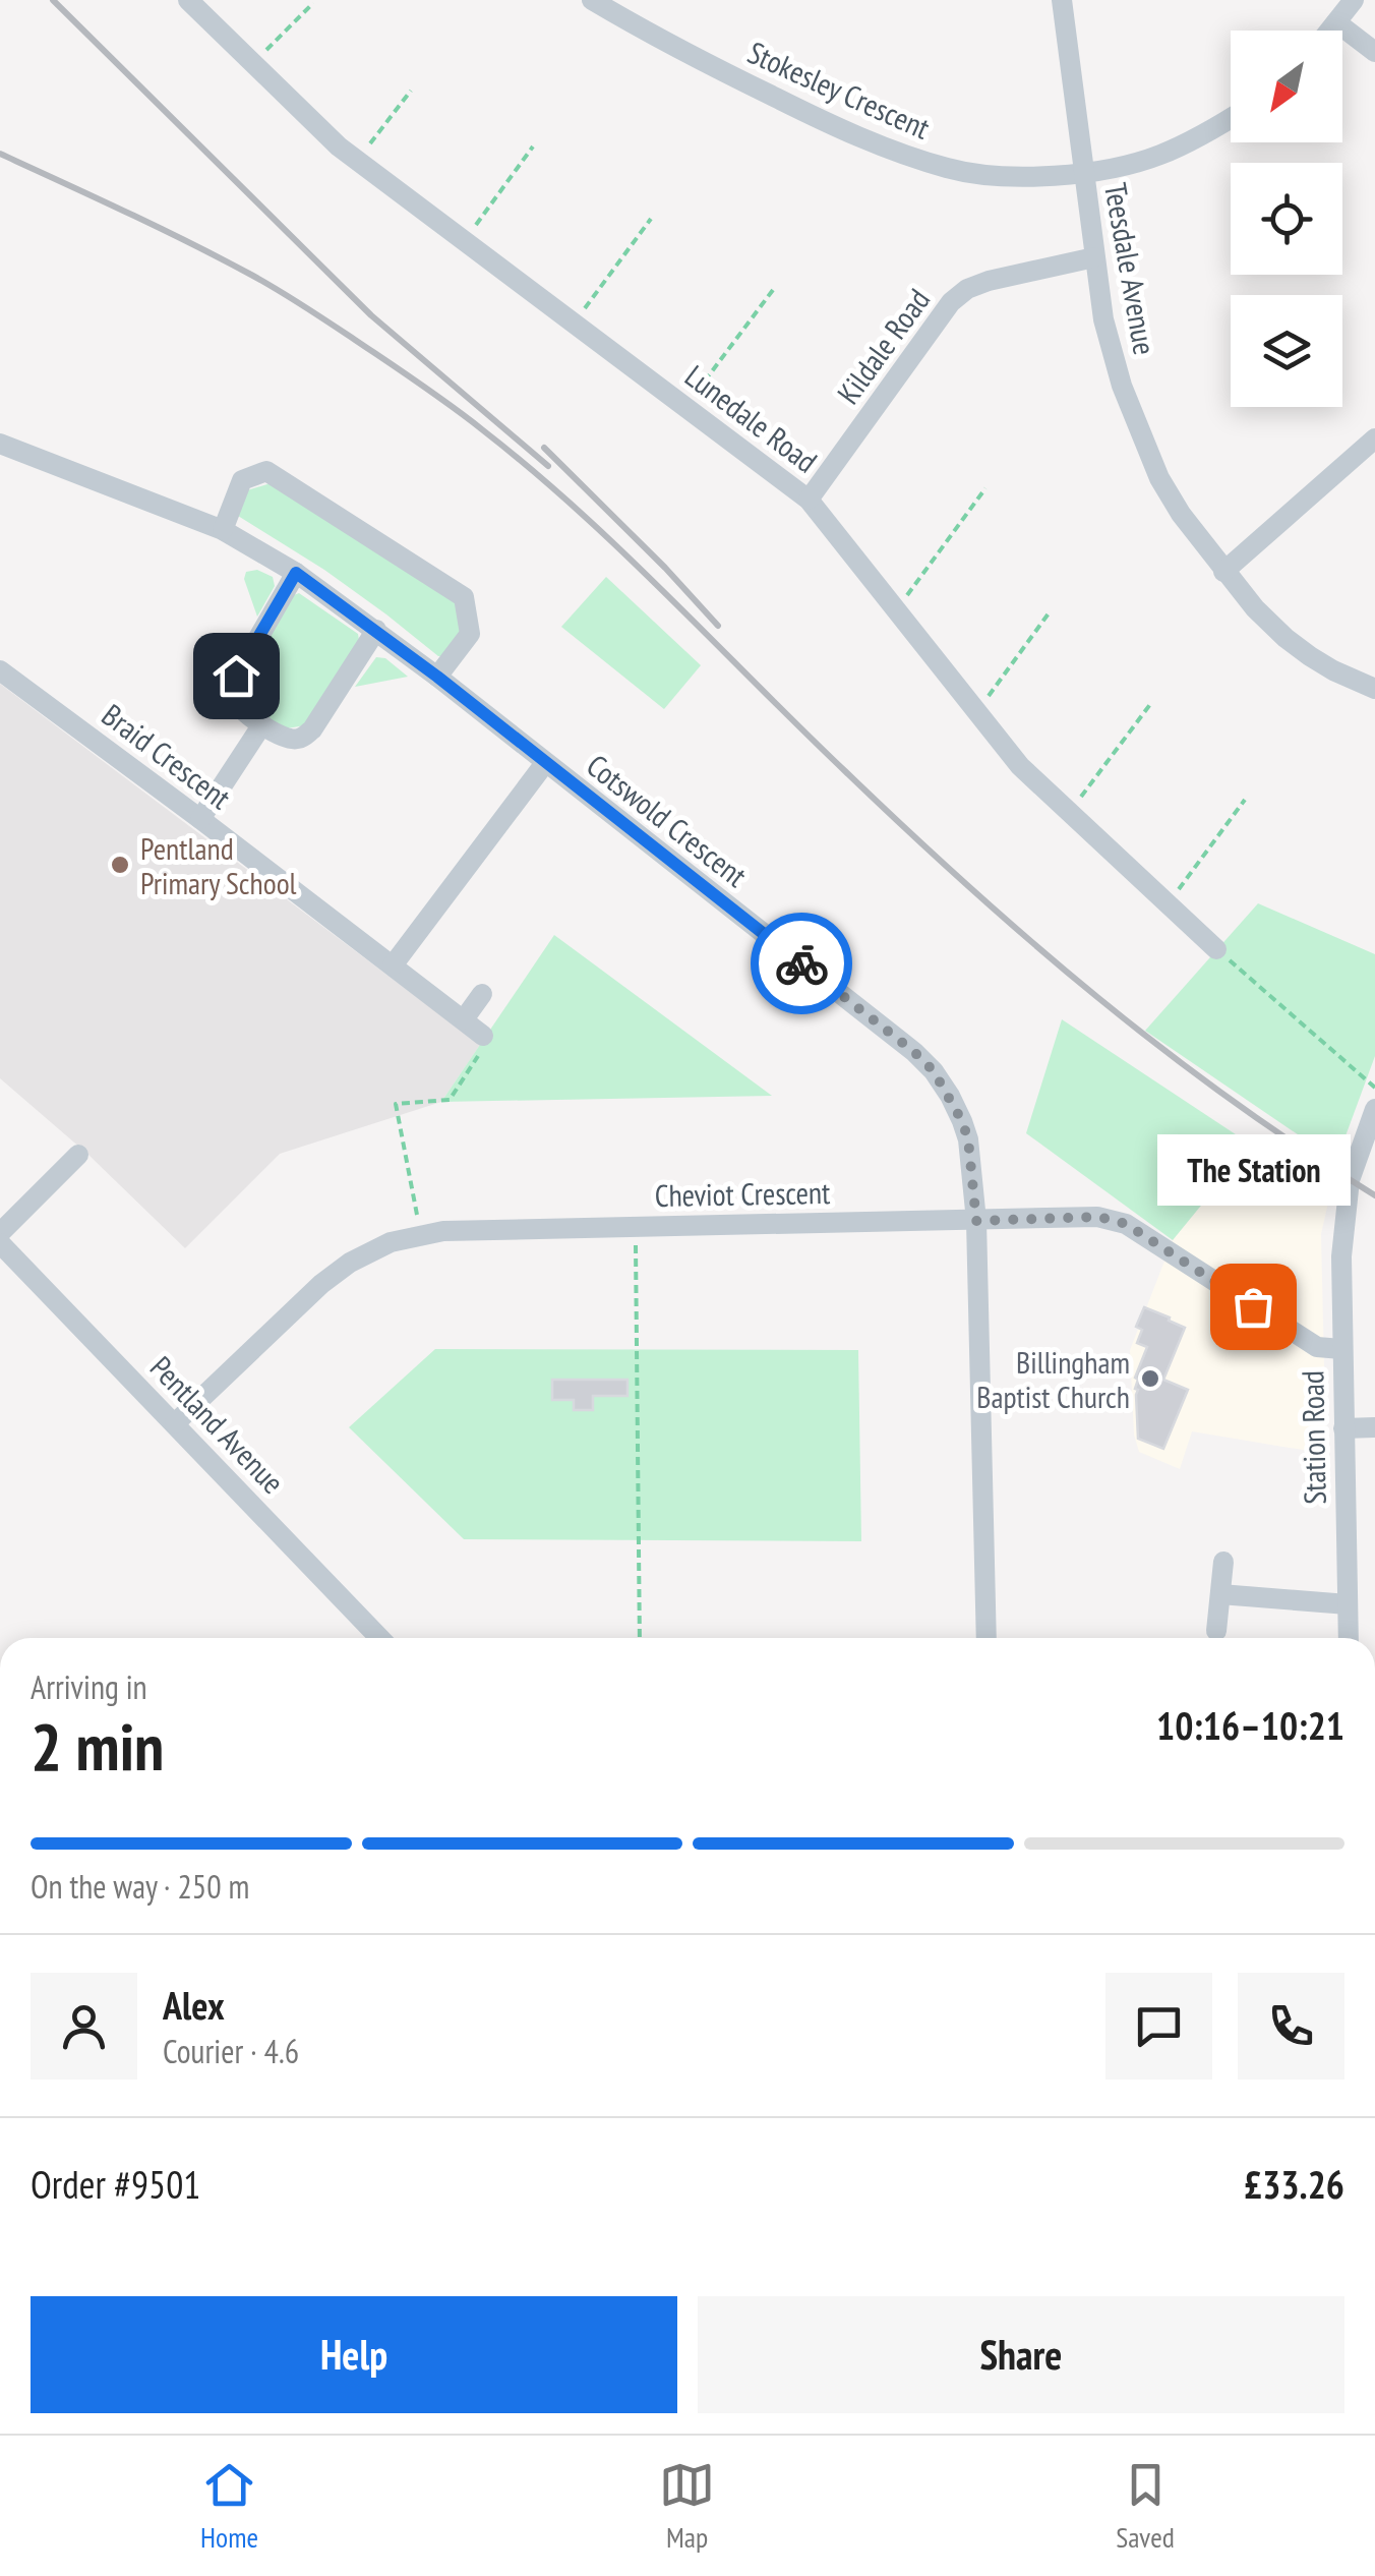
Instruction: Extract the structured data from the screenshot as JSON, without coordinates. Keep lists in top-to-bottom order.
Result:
{
  "streets": {
    "street": [
      "Stokesley Crescent",
      "Teesdale Avenue",
      "Kildale Road",
      "Lunedale Road",
      "Braid Crescent",
      "Cotswold Crescent",
      "Cheviot Crescent",
      "Pentland Avenue",
      "Station Road"
    ]
  },
  "crossings": [
    ["Stokesley Crescent", "Teesdale Avenue"],
    ["Teesdale Avenue", "Kildale Road"],
    ["Kildale Road", "Lunedale Road"],
    ["Cotswold Crescent", "Cheviot Crescent"],
    ["Cheviot Crescent", "Pentland Avenue"],
    ["Cheviot Crescent", "Station Road"]
  ],
  "places": ["Pentland Primary School", "The Station", "Billingham Baptist Church"],
  "north": "bottom left",
  "page": {
    "bubble": "The Station",
    "heading": ["2 min", "Arriving in", "10:16–10:21"],
    "panel": [
      "Alex",
      "Courier · 4.6",
      "Order #9501",
      "£33.26"
    ],
    "bar": "On the way · 250 m",
    "buttons": ["Help", "Share"],
    "tabs": ["Home", "Map", "Saved"]
  }
}
